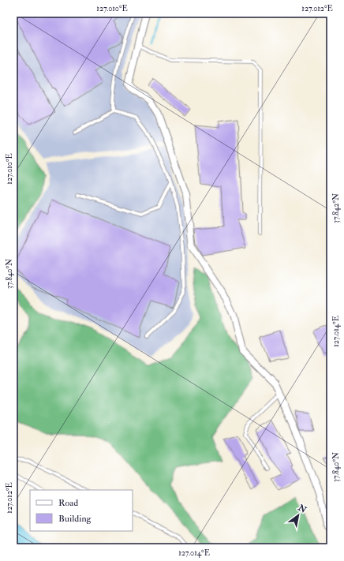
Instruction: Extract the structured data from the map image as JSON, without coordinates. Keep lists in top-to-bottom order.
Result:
{
  "legend": ["Road", "Building"],
  "north": "top right",
  "coordinates": [
    "127.010°E",
    "127.012°E",
    "37.842°N",
    "37.840°N",
    "127.014°E"
  ]
}
